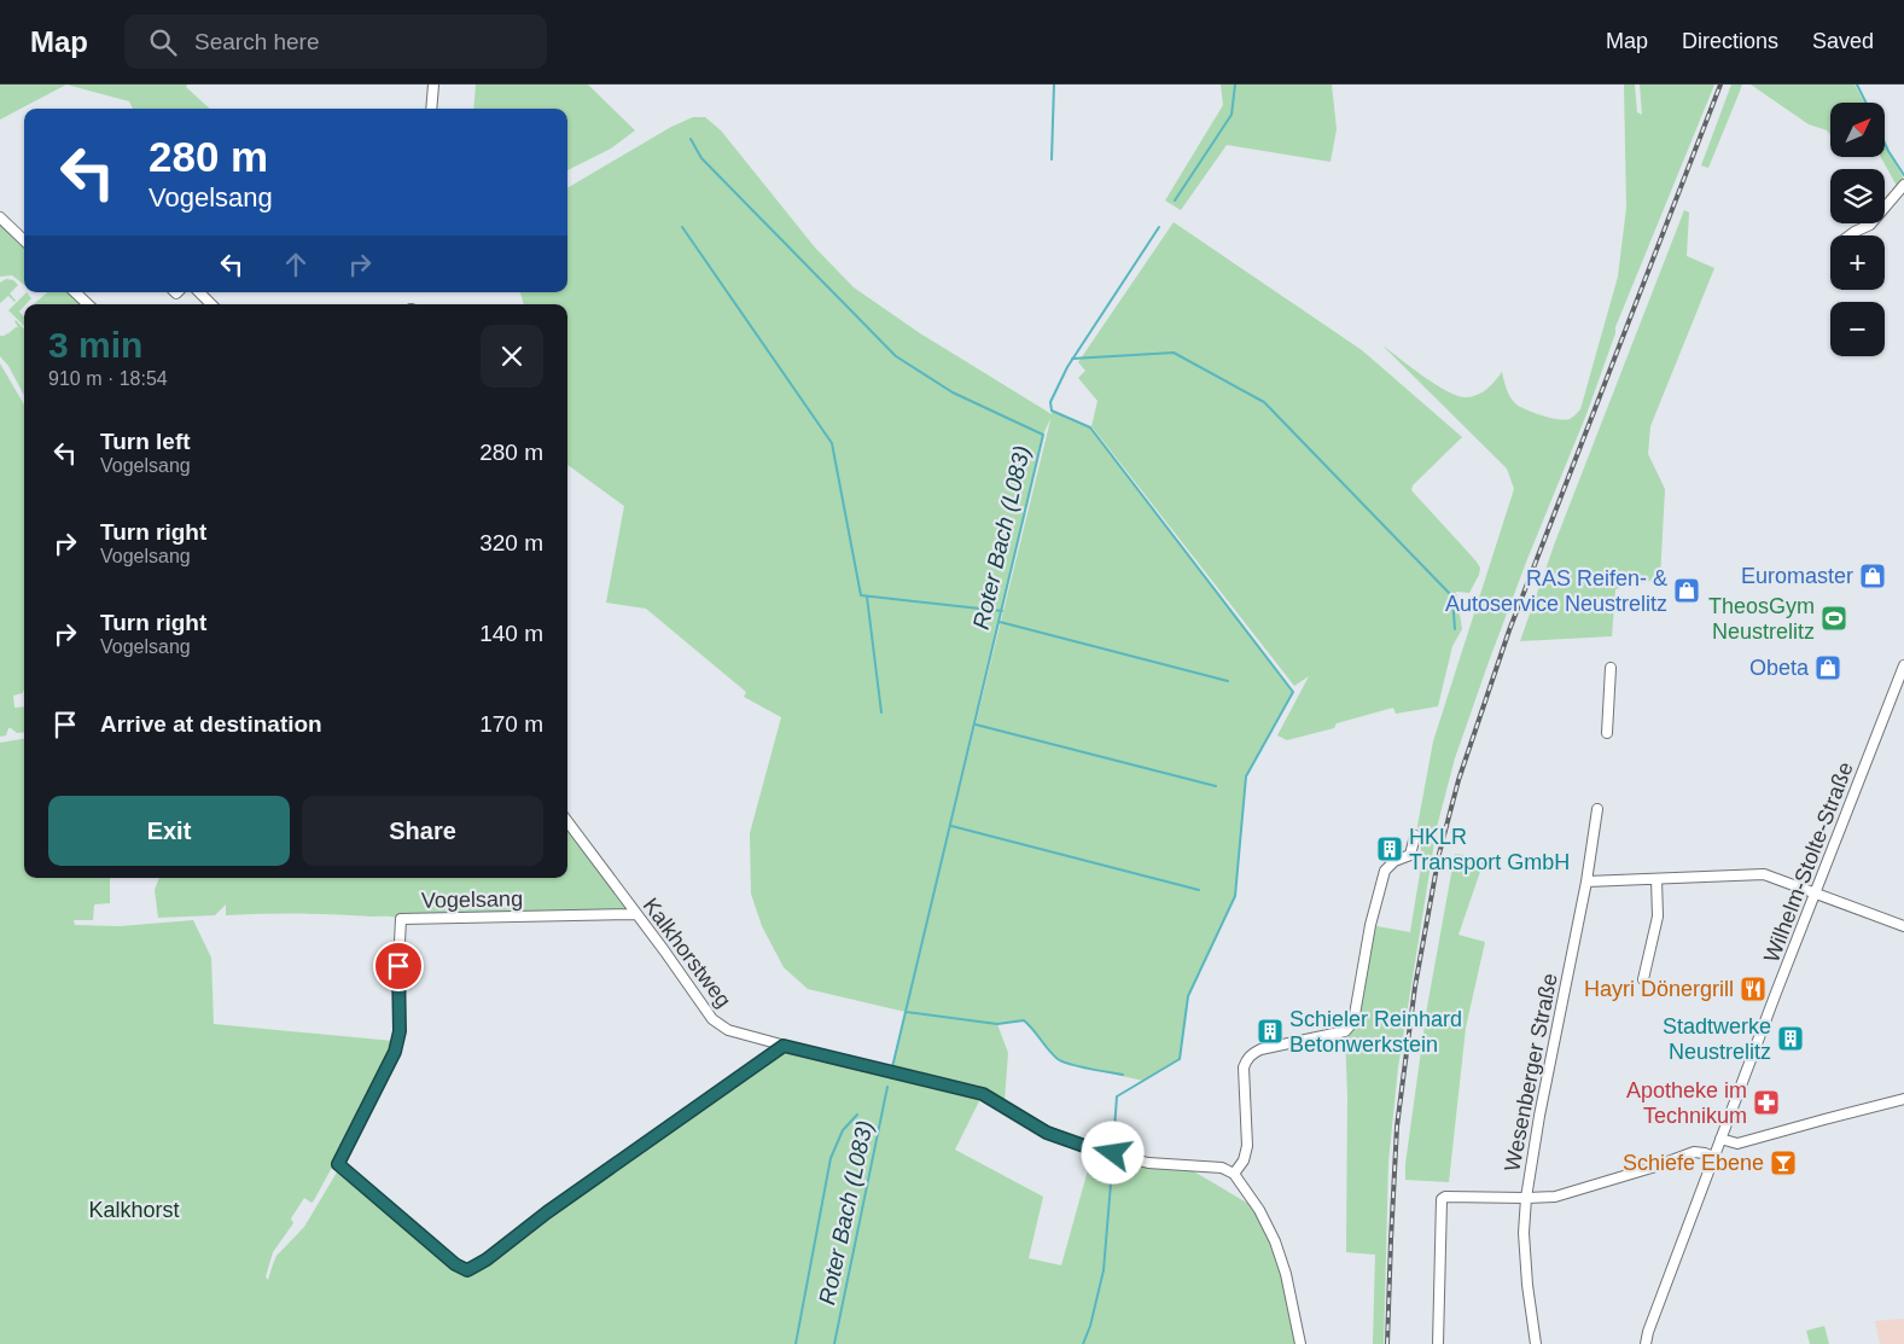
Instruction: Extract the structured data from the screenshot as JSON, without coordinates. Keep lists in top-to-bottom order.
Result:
{
  "streets": {
    "street": [
      "Wilhelm-Stolte-Straße",
      "Vogelsang",
      "Kalkhorstweg",
      "Wesenberger Straße"
    ]
  },
  "crossings": [
    ["Vogelsang", "Kalkhorstweg"]
  ],
  "water": ["Roter Bach (L083)"],
  "parks": ["Kalkhorst"],
  "places": {
    "shop": ["Euromaster", "RAS Reifen- & Autoservice Neustrelitz", "Obeta"],
    "sports": ["TheosGym Neustrelitz"],
    "building": ["HKLR Transport GmbH", "Schieler Reinhard Betonwerkstein", "Stadtwerke Neustrelitz"],
    "restaurant": ["Hayri Dönergrill"],
    "pharmacy": ["Apotheke im Technikum"],
    "bar": ["Schiefe Ebene"]
  },
  "north": "top right",
  "page": {
    "header": "Map",
    "search": "Search here",
    "nav": ["Map", "Directions", "Saved"],
    "map_buttons": ["+", "−"],
    "turn": ["280 m", "Vogelsang"],
    "heading": ["3 min", "910 m · 18:54"],
    "list": [
      {
        "name": "Turn left",
        "note": "Vogelsang",
        "value": "280 m"
      },
      {
        "name": "Turn right",
        "note": "Vogelsang",
        "value": "320 m"
      },
      {
        "name": "Turn right",
        "note": "Vogelsang",
        "value": "140 m"
      },
      {
        "name": "Arrive at destination",
        "value": "170 m"
      }
    ],
    "buttons": ["Exit", "Share"]
  }
}
